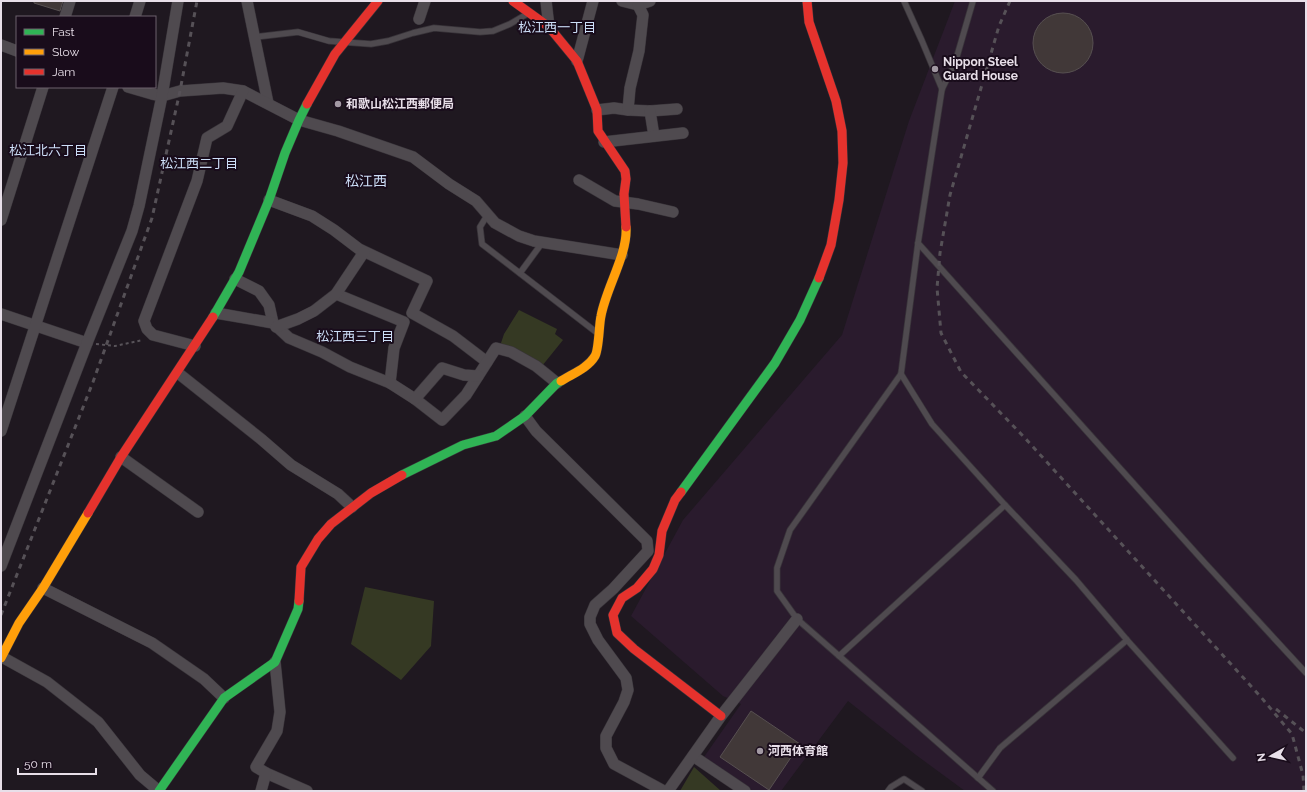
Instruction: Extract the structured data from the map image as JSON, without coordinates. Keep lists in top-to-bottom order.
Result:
{
  "districts": [
    "松江西一丁目",
    "松江北六丁目",
    "松江西二丁目",
    "松江西",
    "松江西三丁目"
  ],
  "places": ["Nippon Steel Guard House", "和歌山松江西郵便局", "河西体育館"],
  "legend": ["Fast", "Slow", "Jam"],
  "scale_bar": "50 m",
  "north": "left"
}
